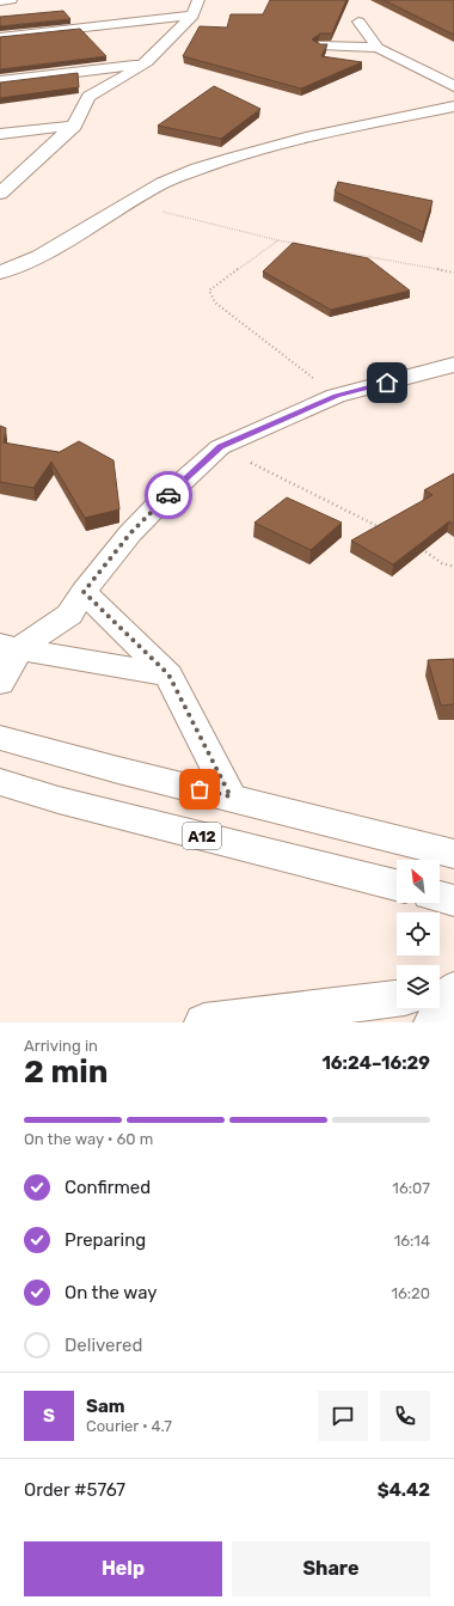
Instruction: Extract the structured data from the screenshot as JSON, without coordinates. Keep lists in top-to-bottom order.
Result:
{
  "streets": {
    "street": ["A12"]
  },
  "north": "top left",
  "page": {
    "heading": ["2 min", "Arriving in", "16:24–16:29"],
    "panel": [
      "Sam",
      "Courier · 4.7",
      "Order #5767",
      "$4.42"
    ],
    "bar": "On the way · 60 m",
    "list": [
      ["Confirmed", "16:07"],
      ["Preparing", "16:14"],
      ["On the way", "16:20"],
      "Delivered"
    ],
    "round": "S",
    "buttons": ["Help", "Share"]
  }
}
